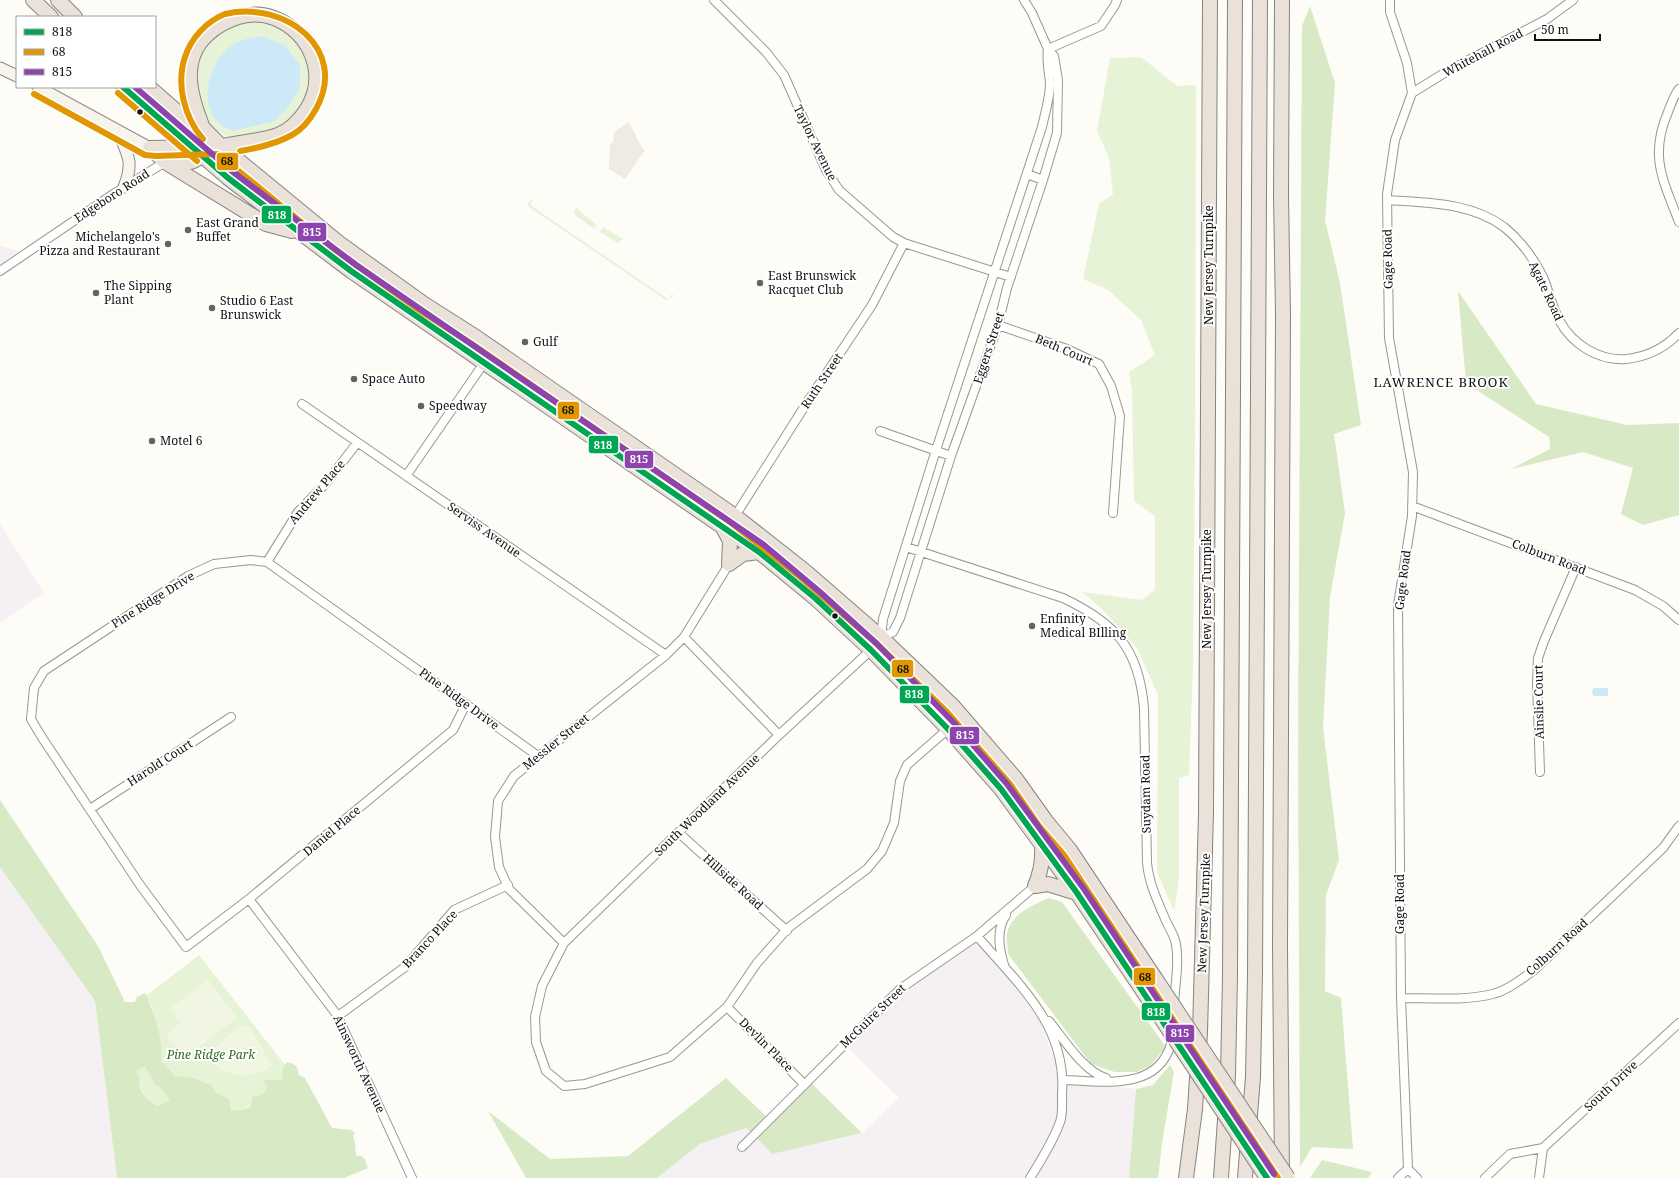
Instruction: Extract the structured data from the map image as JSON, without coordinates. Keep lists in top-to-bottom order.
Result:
{
  "streets": {
    "highway": ["New Jersey Turnpike"],
    "street": [
      "Whitehall Road",
      "Taylor Avenue",
      "Edgeboro Road",
      "Gage Road",
      "Agate Road",
      "Eggers Street",
      "Beth Court",
      "Ruth Street",
      "Andrew Place",
      "Serviss Avenue",
      "Colburn Road",
      "Pine Ridge Drive",
      "Ainslie Court",
      "Messler Street",
      "Harold Court",
      "Suydam Road",
      "South Woodland Avenue",
      "Daniel Place",
      "Hillside Road",
      "Branco Place",
      "McGuire Street",
      "Devlin Place",
      "Ainsworth Avenue",
      "South Drive"
    ]
  },
  "crossings": [
    ["Whitehall Road", "Gage Road"],
    ["Taylor Avenue", "Eggers Street"],
    ["Taylor Avenue", "Ruth Street"],
    ["Gage Road", "Agate Road"],
    ["Gage Road", "Colburn Road"],
    ["Eggers Street", "Beth Court"],
    ["Eggers Street", "Suydam Road"],
    ["Eggers Street", "South Woodland Avenue"],
    ["Andrew Place", "Serviss Avenue"],
    ["Andrew Place", "Pine Ridge Drive"],
    ["Serviss Avenue", "Messler Street"],
    ["Colburn Road", "Ainslie Court"],
    ["Pine Ridge Drive", "Messler Street"],
    ["Pine Ridge Drive", "Harold Court"],
    ["Pine Ridge Drive", "Daniel Place"],
    ["Messler Street", "South Woodland Avenue"],
    ["Messler Street", "Branco Place"],
    ["South Woodland Avenue", "Hillside Road"],
    ["South Woodland Avenue", "Devlin Place"],
    ["Daniel Place", "Ainsworth Avenue"],
    ["Branco Place", "Ainsworth Avenue"],
    ["McGuire Street", "Devlin Place"]
  ],
  "districts": ["LAWRENCE BROOK"],
  "parks": ["Pine Ridge Park"],
  "places": [
    "East Grand Buffet",
    "Michelangelo's Pizza and Restaurant",
    "East Brunswick Racquet Club",
    "The Sipping Plant",
    "Studio 6 East Brunswick",
    "Gulf",
    "Space Auto",
    "Speedway",
    "Motel 6",
    "Enfinity Medical BIlling"
  ],
  "lines": ["transit line 68", "transit line 818", "transit line 815"],
  "legend": ["818", "68", "815"],
  "scale_bar": "50 m"
}
